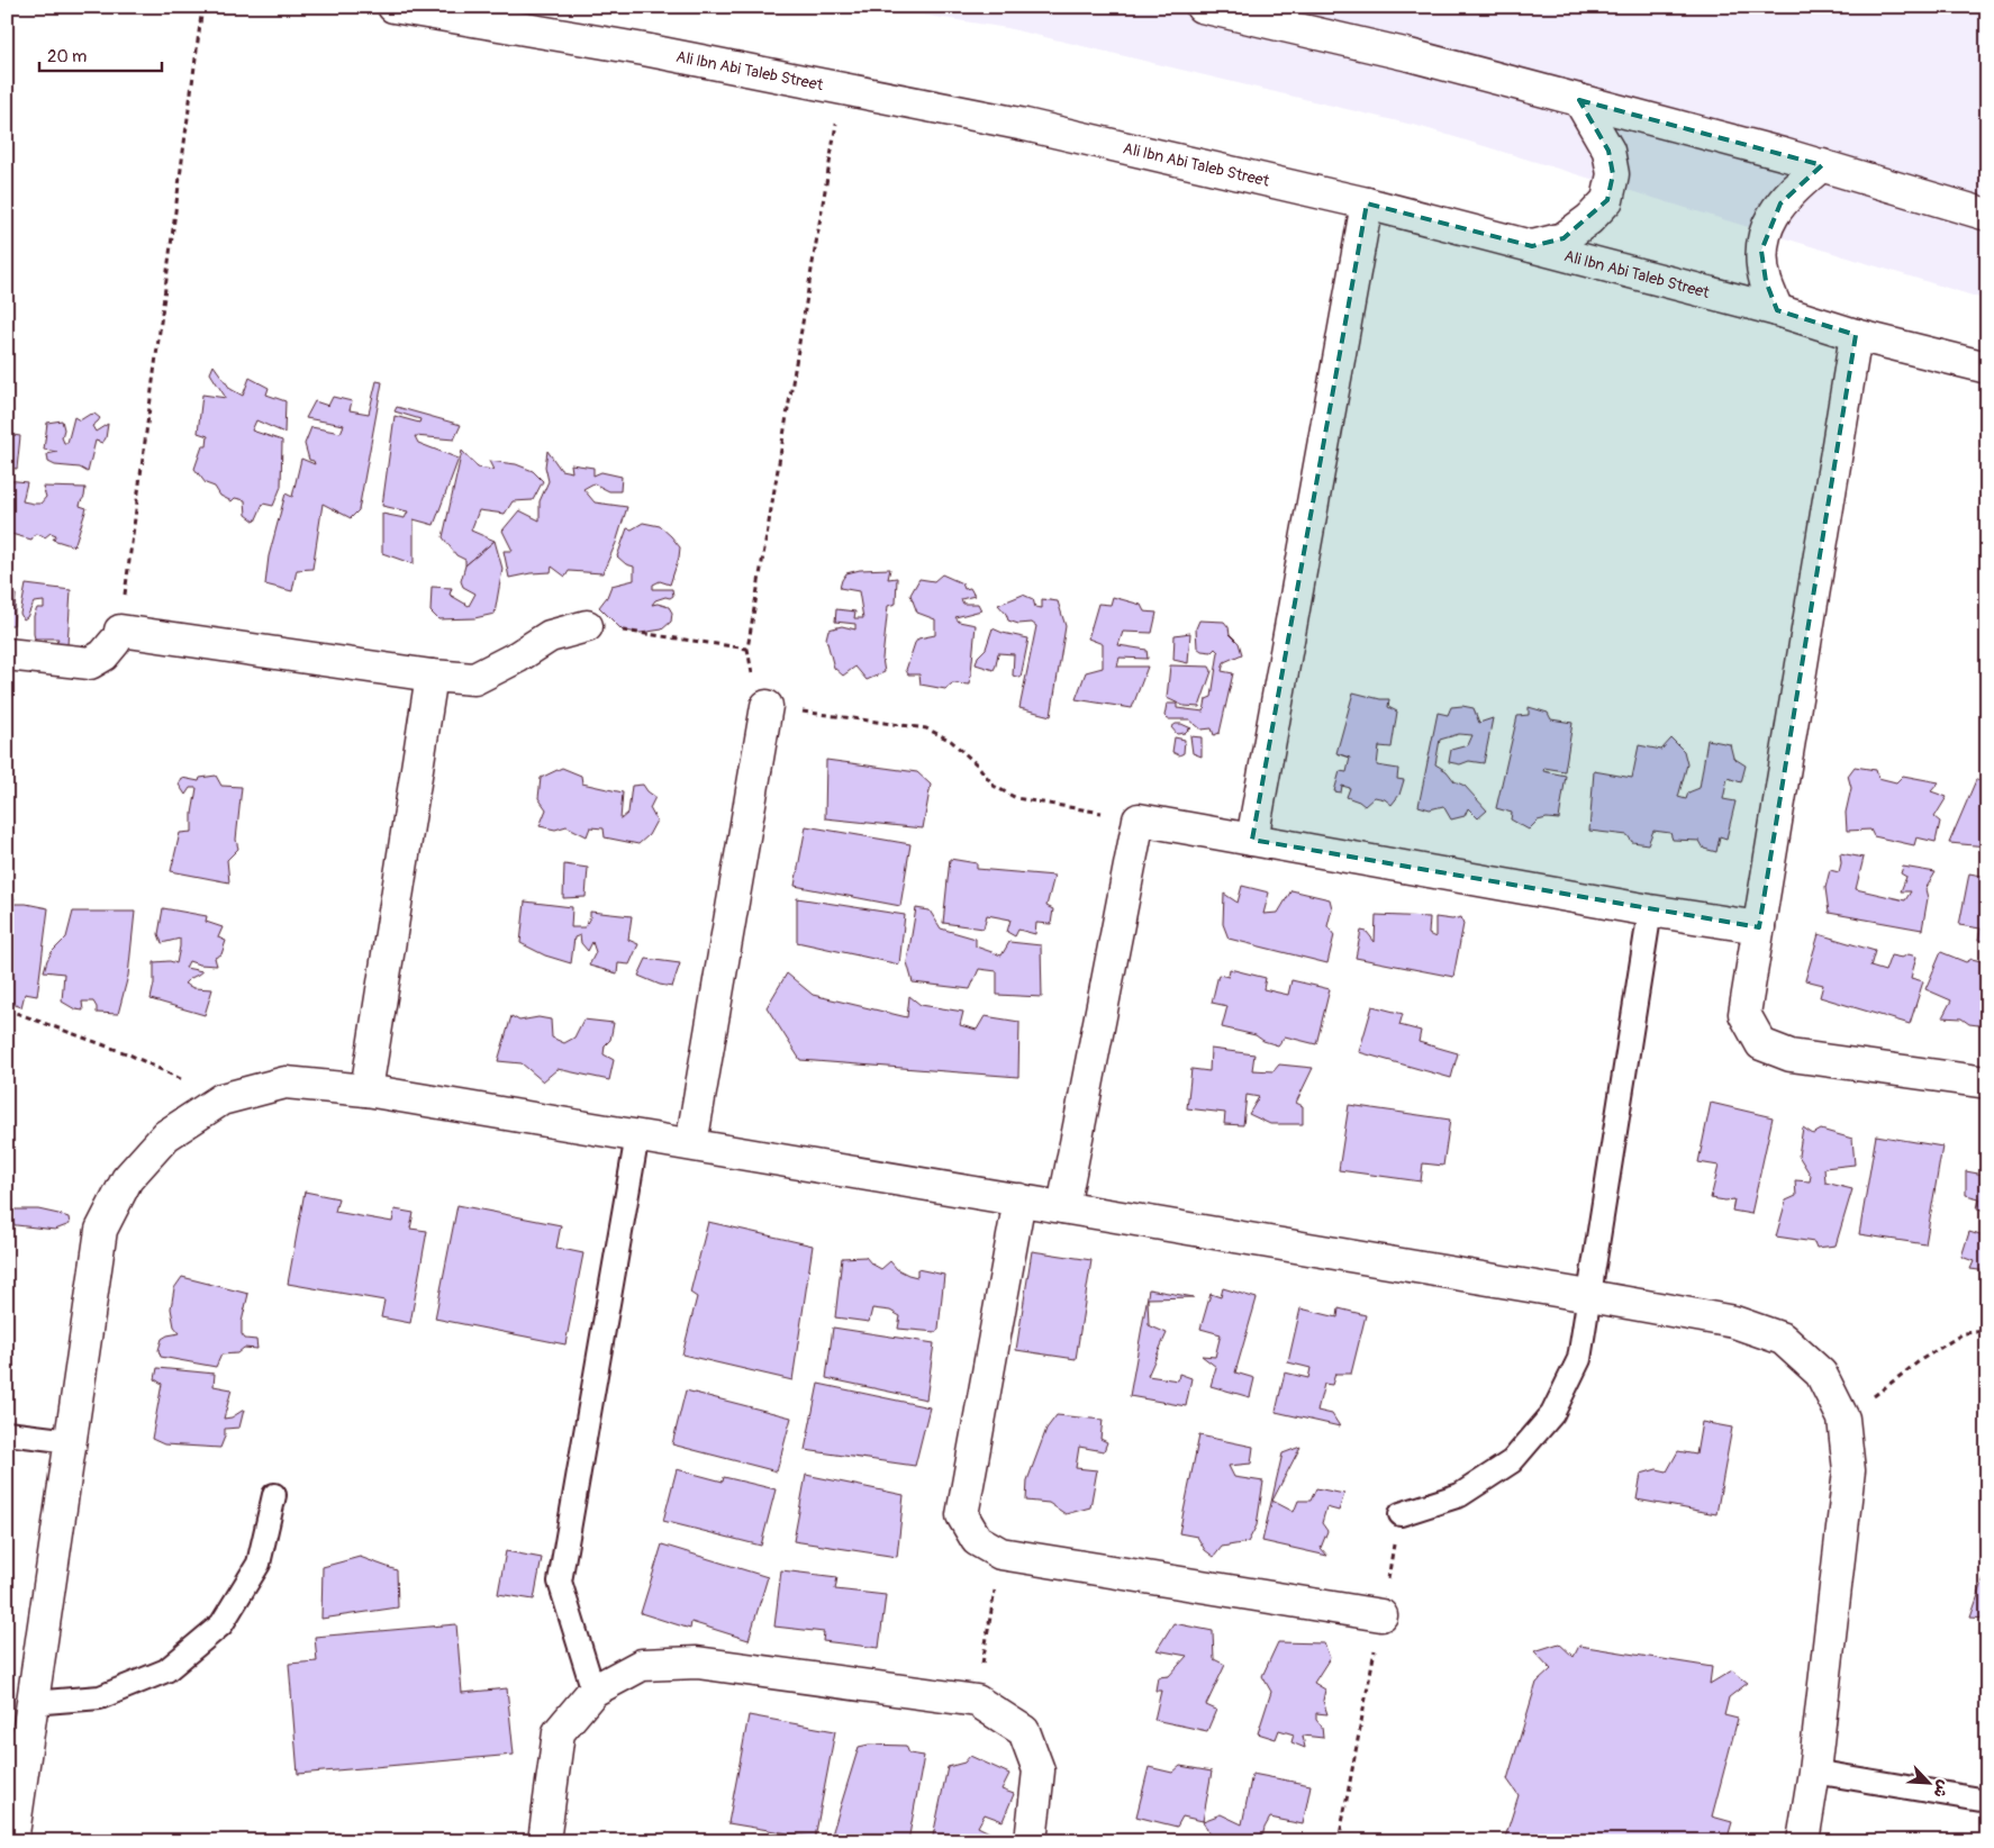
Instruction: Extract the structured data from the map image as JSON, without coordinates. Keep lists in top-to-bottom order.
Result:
{
  "streets": {
    "street": ["Ali Ibn Abi Taleb Street"]
  },
  "scale_bar": "20 m",
  "north": "bottom right"
}
